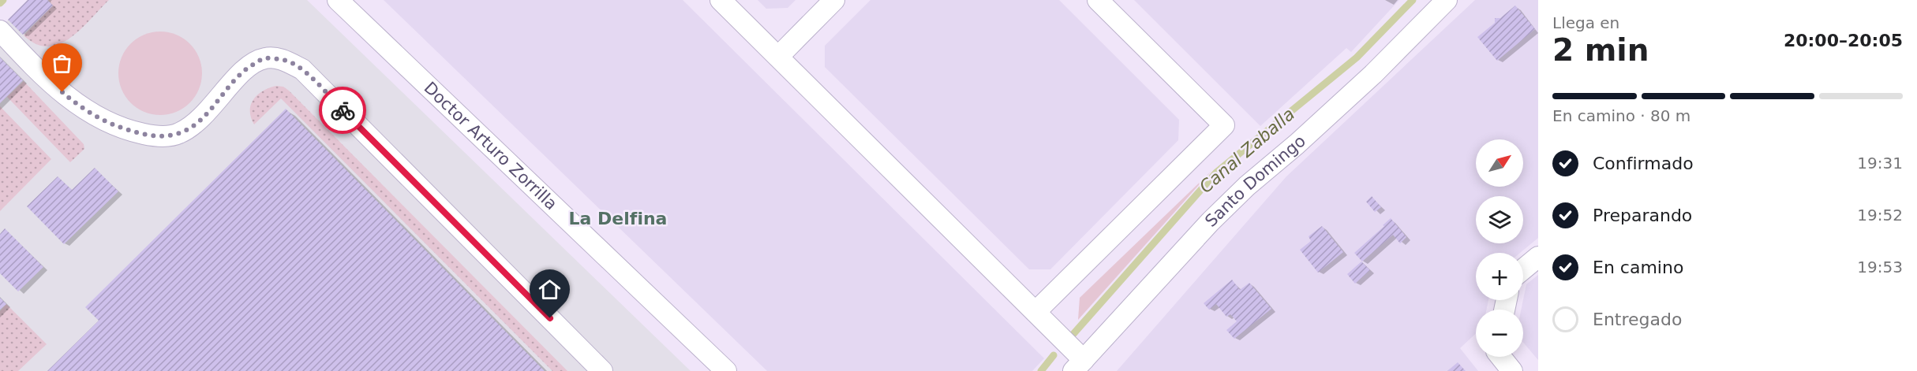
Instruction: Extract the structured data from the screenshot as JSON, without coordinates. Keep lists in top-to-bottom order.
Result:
{
  "streets": {
    "street": ["Doctor Arturo Zorrilla", "Santo Domingo"]
  },
  "districts": ["La Delfina"],
  "water": ["Canal Zaballa"],
  "north": "top right",
  "page": {
    "heading": ["2 min", "Llega en", "20:00–20:05"],
    "bar": "En camino · 80 m",
    "list": [
      ["Confirmado", "19:31"],
      ["Preparando", "19:52"],
      ["En camino", "19:53"],
      "Entregado"
    ],
    "map_buttons": ["+", "−"]
  }
}
